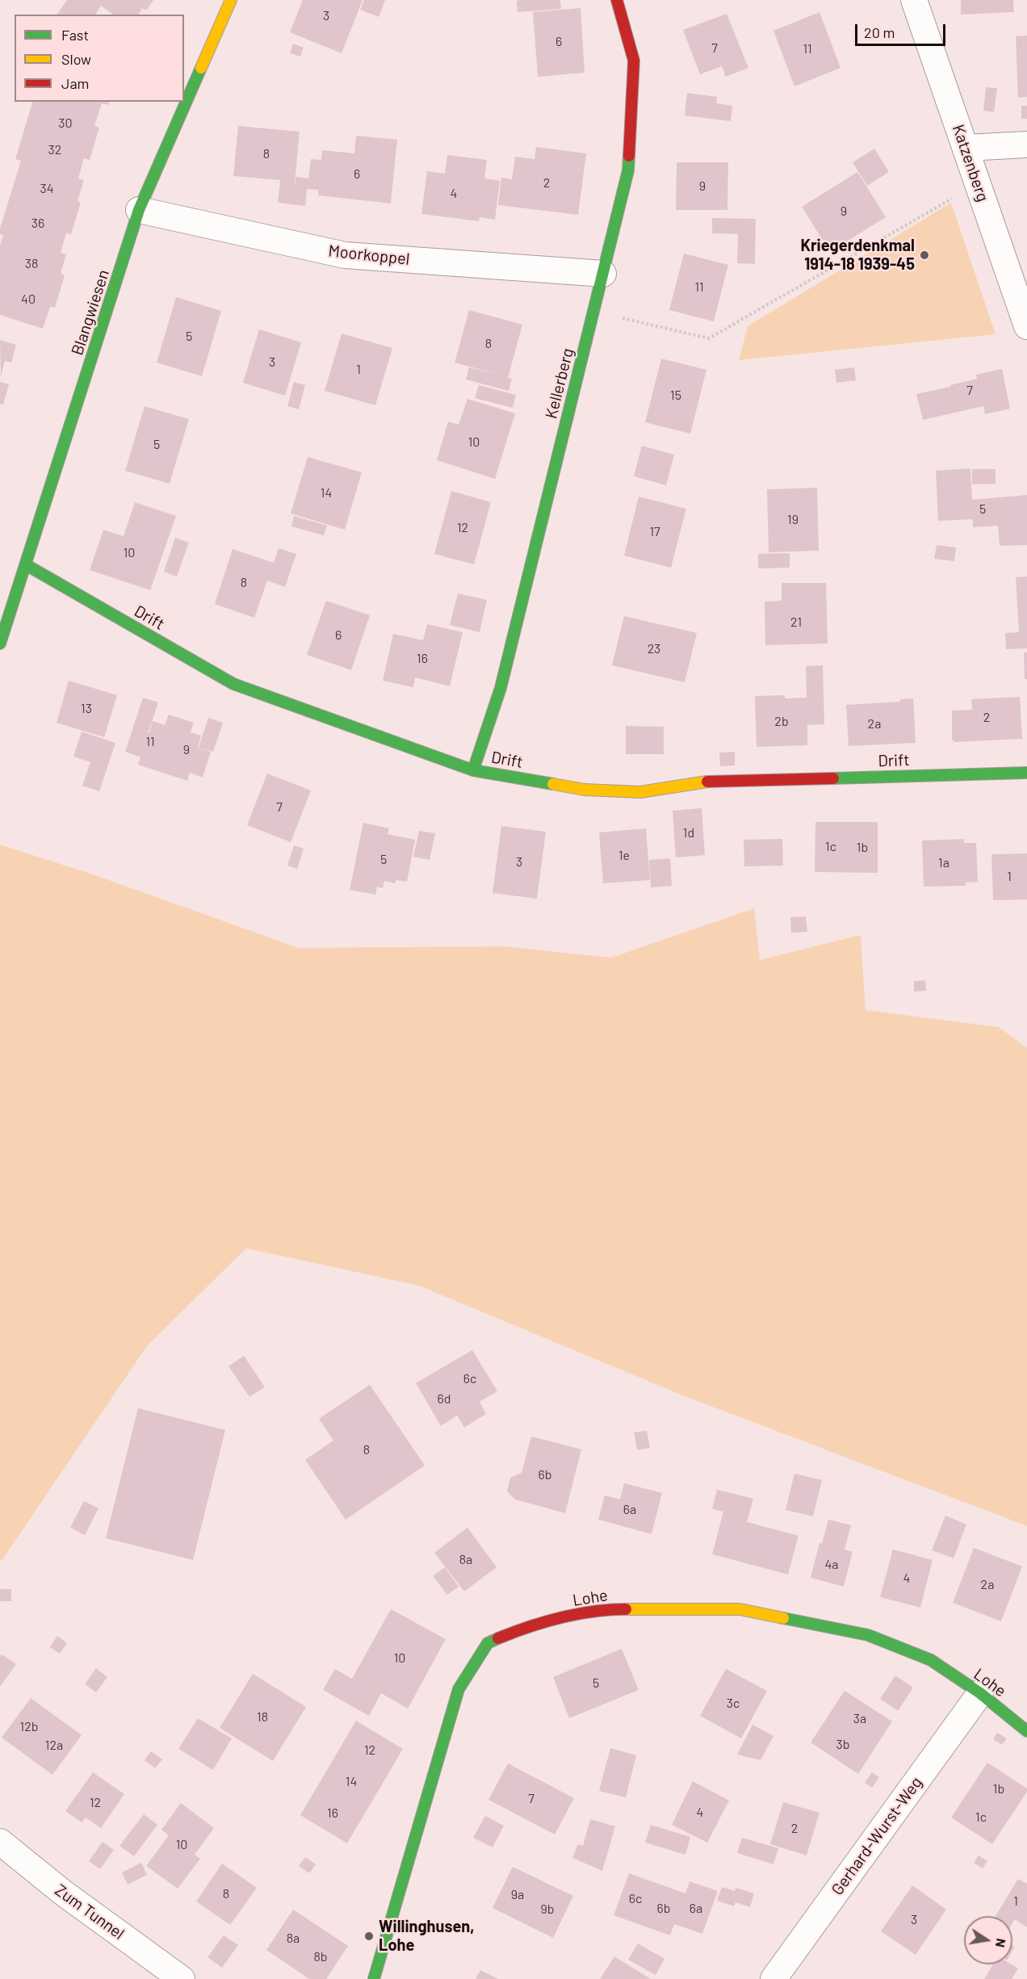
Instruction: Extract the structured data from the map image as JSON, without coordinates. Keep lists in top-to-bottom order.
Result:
{
  "streets": {
    "street": [
      "Katzenberg",
      "Moorkoppel",
      "Blangwiesen",
      "Kellerberg",
      "Drift",
      "Lohe",
      "Gerhard-Wurst-Weg",
      "Zum Tunnel"
    ]
  },
  "crossings": [
    ["Moorkoppel", "Blangwiesen"],
    ["Moorkoppel", "Kellerberg"],
    ["Blangwiesen", "Drift"],
    ["Kellerberg", "Drift"],
    ["Lohe", "Gerhard-Wurst-Weg"]
  ],
  "places": ["Kriegerdenkmal 1914-18 1939-45", "Willinghusen, Lohe"],
  "house_numbers": [
    "3",
    "6",
    "7",
    "11",
    "30",
    "32",
    "8",
    "6",
    "2",
    "9",
    "34",
    "4",
    "9",
    "36",
    "38",
    "11",
    "40",
    "5",
    "8",
    "3",
    "1",
    "7",
    "15",
    "10",
    "5",
    "14",
    "5",
    "19",
    "12",
    "17",
    "10",
    "8",
    "21",
    "6",
    "23",
    "16",
    "13",
    "2",
    "2b",
    "2a",
    "11",
    "9",
    "7",
    "1d",
    "1c",
    "1b",
    "1e",
    "5",
    "3",
    "1a",
    "1",
    "6c",
    "6d",
    "8",
    "6b",
    "6a",
    "8a",
    "4a",
    "4",
    "2a",
    "10",
    "5",
    "3c",
    "18",
    "3a",
    "12b",
    "3b",
    "12a",
    "12",
    "14",
    "1b",
    "7",
    "12",
    "4",
    "16",
    "1c",
    "2",
    "10",
    "8",
    "9a",
    "6c",
    "1",
    "6b",
    "6a",
    "9b",
    "3",
    "8a",
    "8b"
  ],
  "legend": ["Fast", "Slow", "Jam"],
  "scale_bar": "20 m",
  "north": "right"
}
